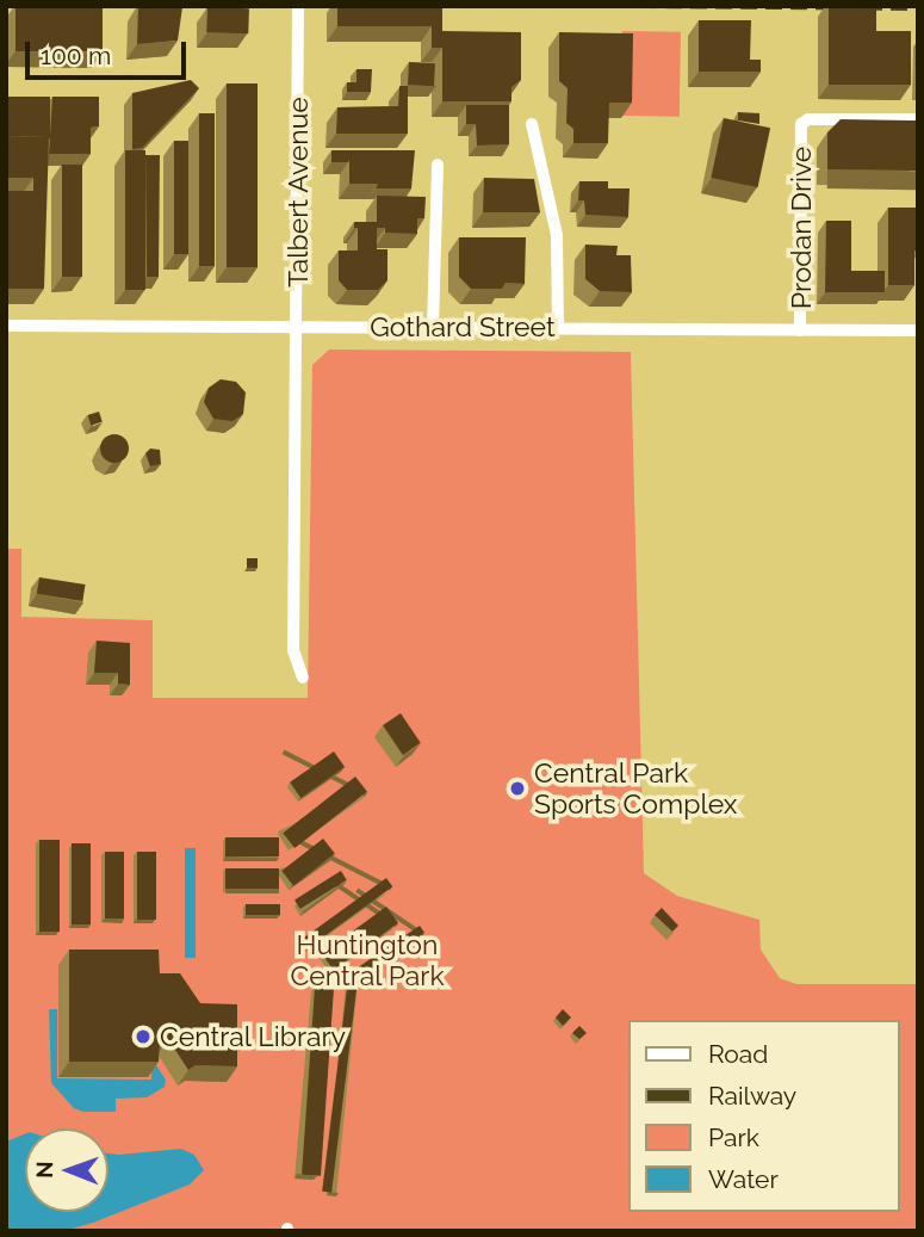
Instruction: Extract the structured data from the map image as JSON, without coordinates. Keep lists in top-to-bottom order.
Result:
{
  "streets": {
    "street": ["Talbert Avenue", "Prodan Drive", "Gothard Street"]
  },
  "crossings": [
    ["Talbert Avenue", "Gothard Street"],
    ["Prodan Drive", "Gothard Street"]
  ],
  "parks": ["Huntington Central Park"],
  "places": ["Central Park Sports Complex", "Central Library"],
  "legend": [
    "Road",
    "Railway",
    "Park",
    "Water"
  ],
  "scale_bar": "100 m",
  "north": "left"
}
